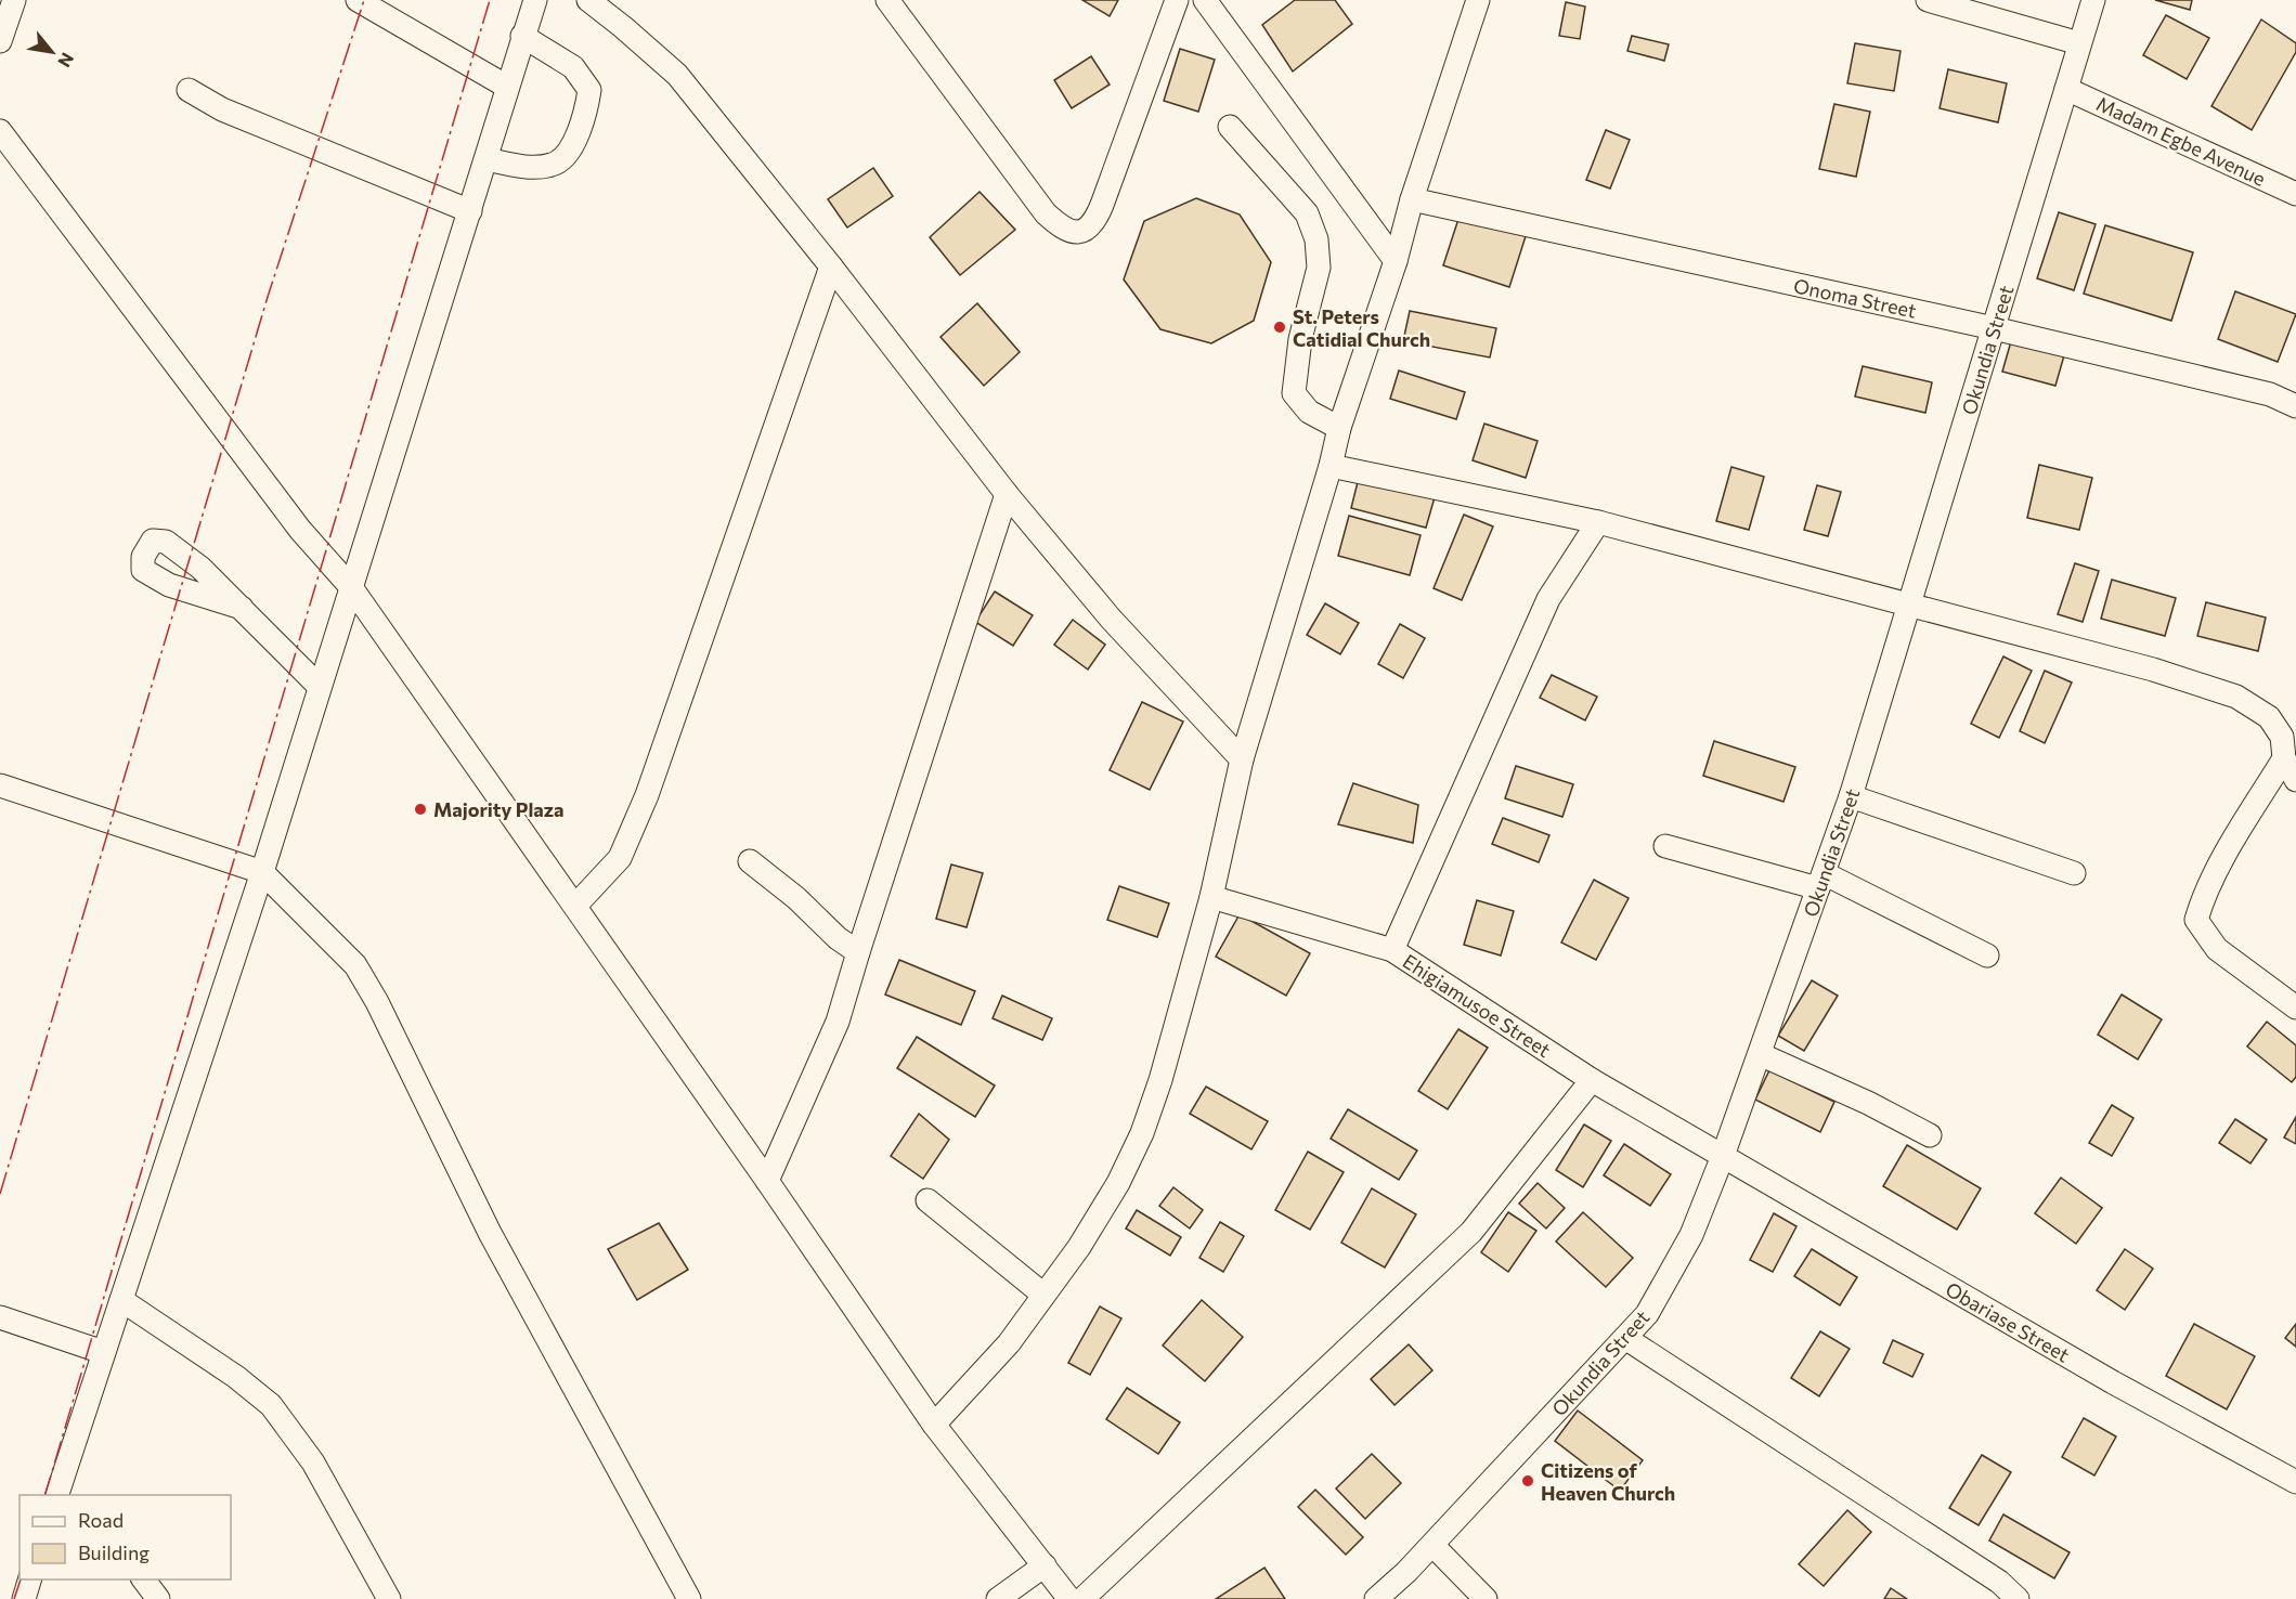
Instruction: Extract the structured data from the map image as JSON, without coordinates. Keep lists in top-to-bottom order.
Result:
{
  "streets": {
    "street": [
      "Madam Egbe Avenue",
      "Onoma Street",
      "Okundia Street",
      "Ehigiamusoe Street",
      "Obariase Street"
    ]
  },
  "crossings": [
    ["Madam Egbe Avenue", "Okundia Street"],
    ["Onoma Street", "Okundia Street"],
    ["Okundia Street", "Ehigiamusoe Street"],
    ["Okundia Street", "Obariase Street"],
    ["Ehigiamusoe Street", "Obariase Street"]
  ],
  "places": ["St. Peters Catidial Church", "Majority Plaza", "Citizens of Heaven Church"],
  "legend": ["Road", "Building"],
  "north": "bottom right"
}
